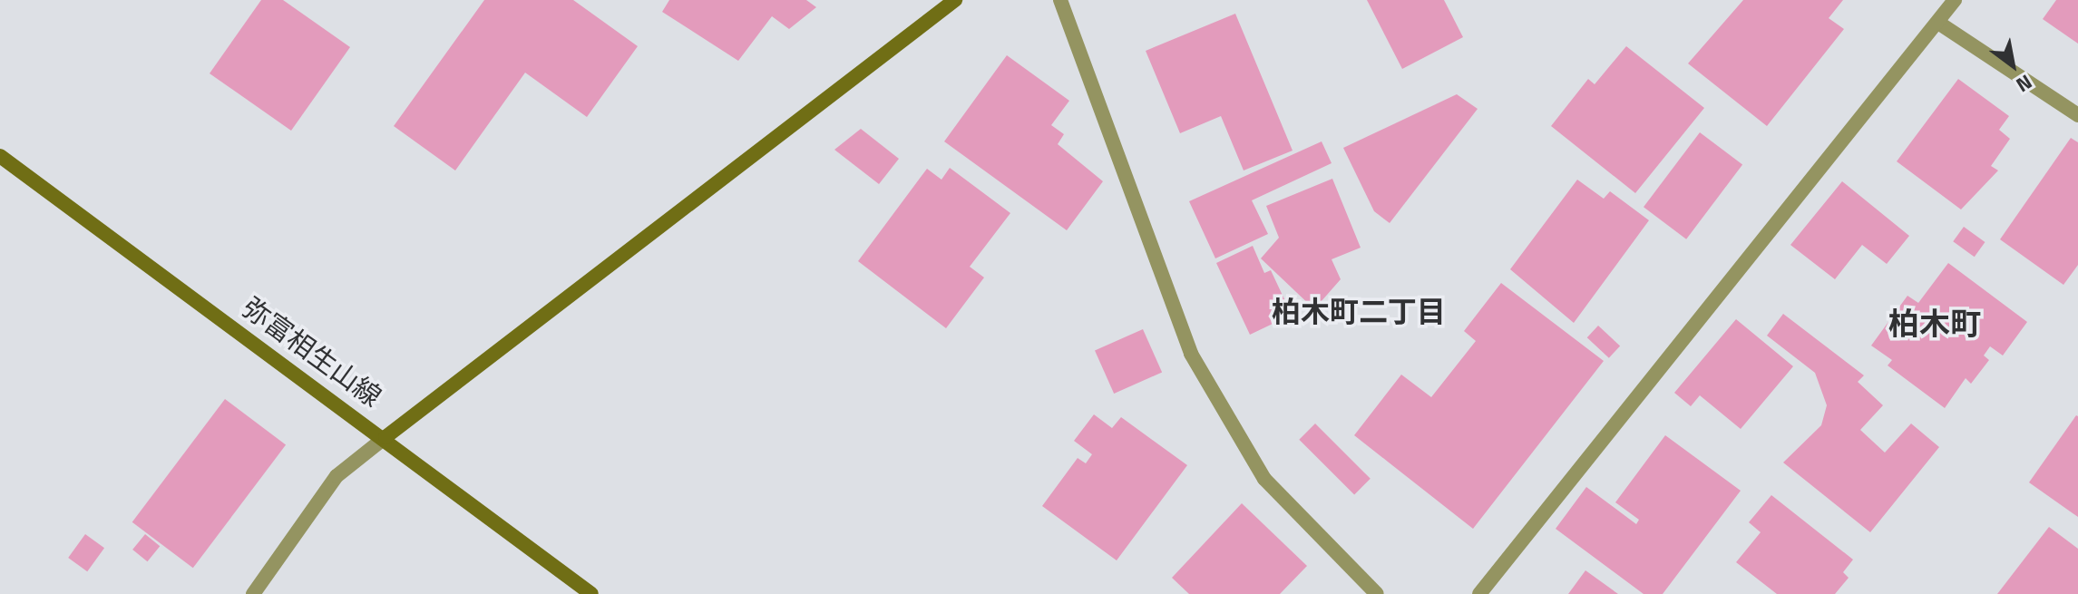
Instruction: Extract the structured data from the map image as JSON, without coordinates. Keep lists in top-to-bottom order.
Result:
{
  "streets": {
    "street": ["弥富相生山線"]
  },
  "districts": ["柏木町二丁目", "柏木町"],
  "north": "bottom right"
}
